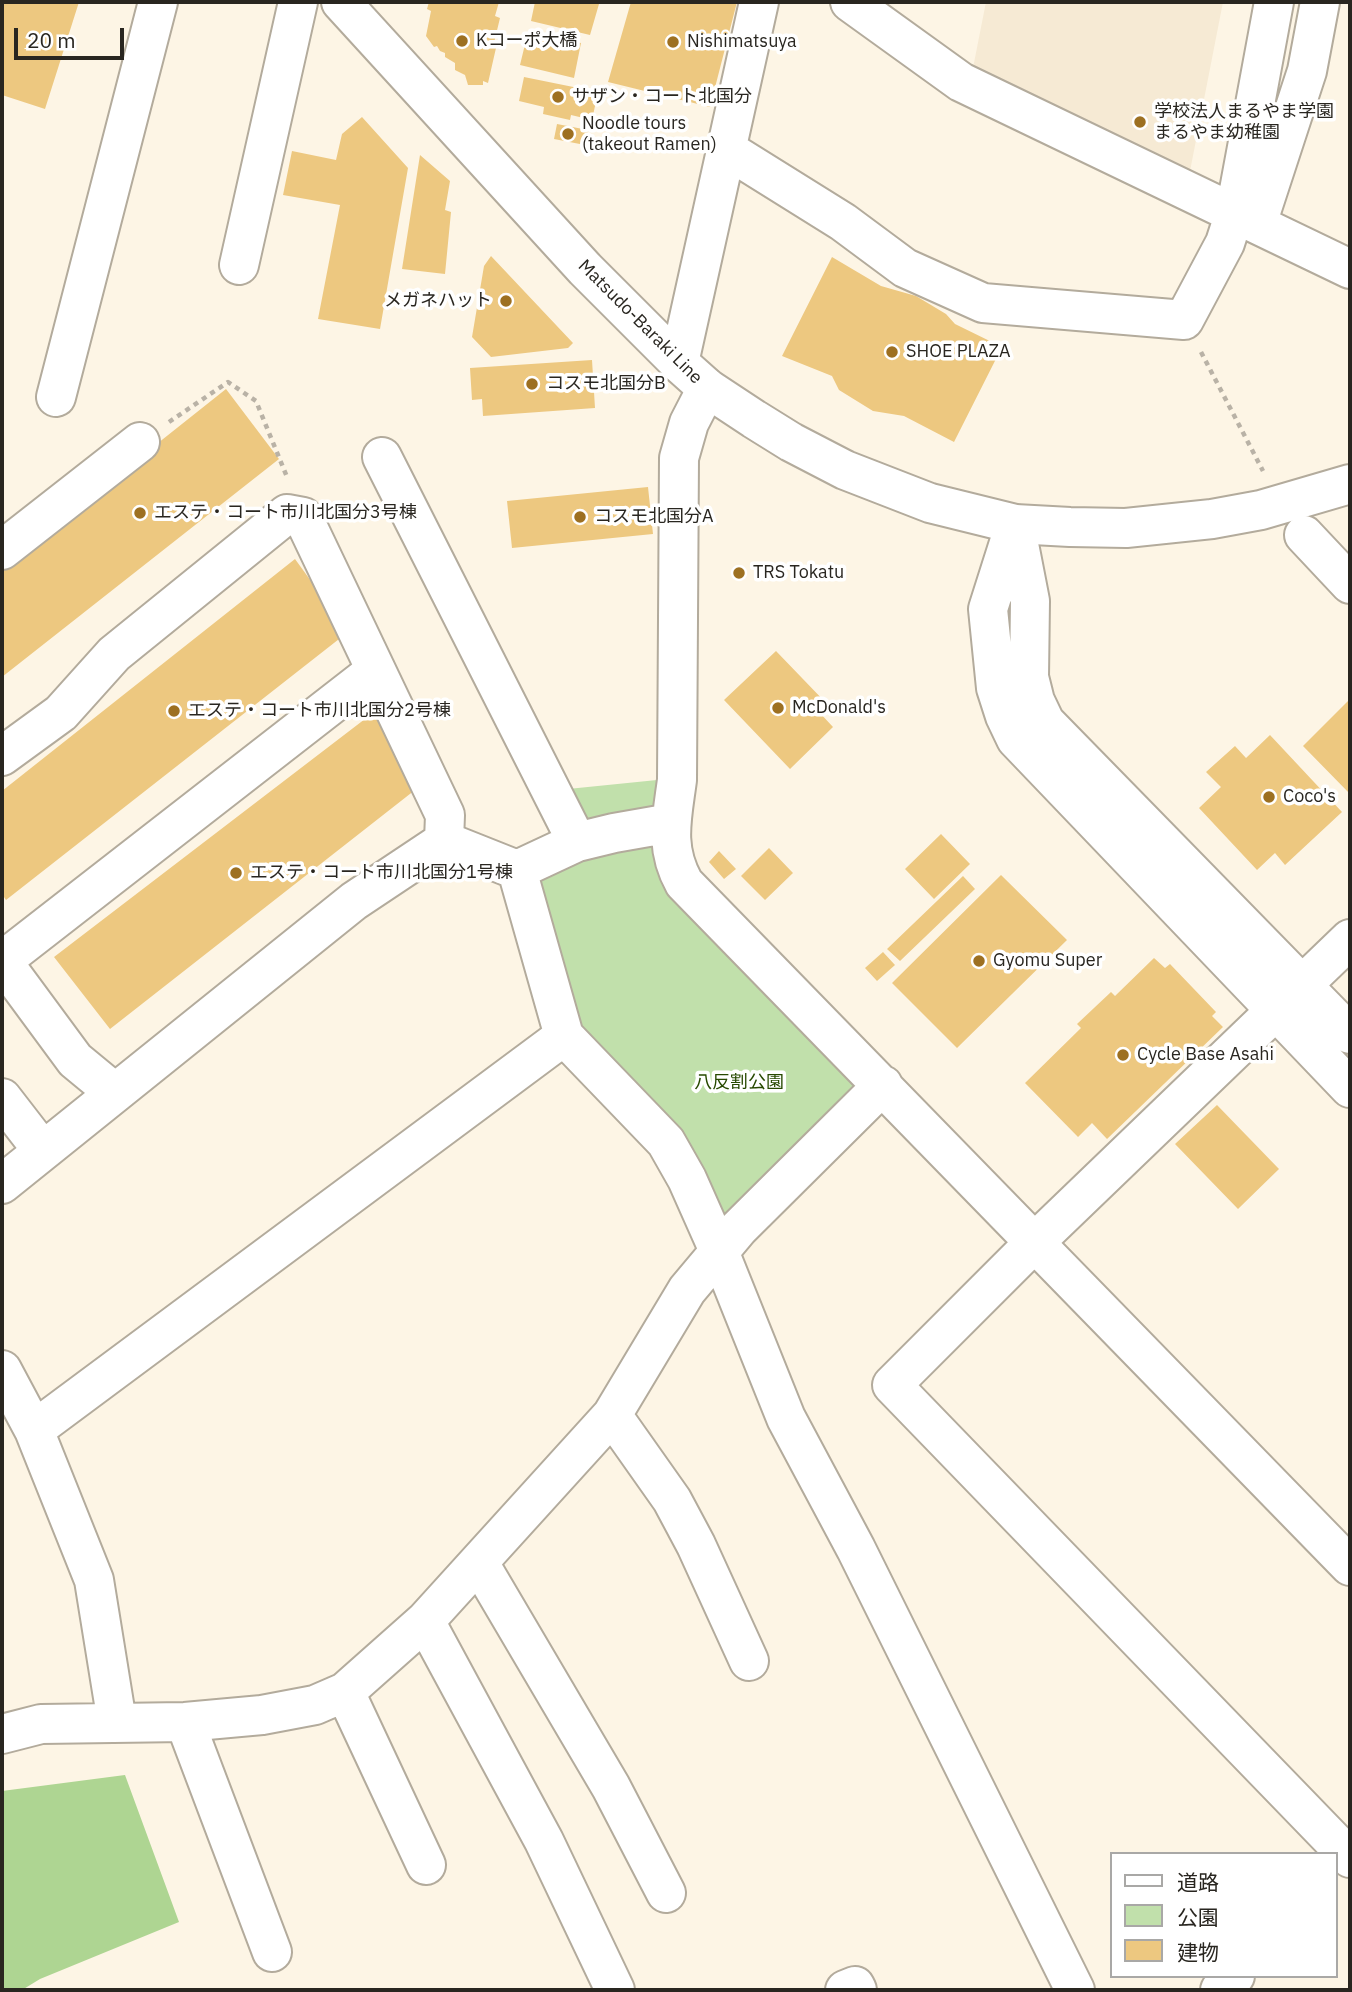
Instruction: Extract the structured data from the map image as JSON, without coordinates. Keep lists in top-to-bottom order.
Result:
{
  "streets": {
    "street": ["Matsudo-Baraki Line"]
  },
  "parks": ["八反割公園"],
  "places": [
    "Kコーポ大橋",
    "Nishimatsuya",
    "サザン・コート北国分",
    "学校法人まるやま学園 まるやま幼稚園",
    "Noodle tours (takeout Ramen)",
    "メガネハット",
    "SHOE PLAZA",
    "コスモ北国分B",
    "エステ・コート市川北国分3号棟",
    "コスモ北国分A",
    "TRS Tokatu",
    "McDonald's",
    "エステ・コート市川北国分2号棟",
    "Coco's",
    "エステ・コート市川北国分1号棟",
    "Gyomu Super",
    "Cycle Base Asahi"
  ],
  "legend": ["道路", "公園", "建物"],
  "scale_bar": "20 m"
}
